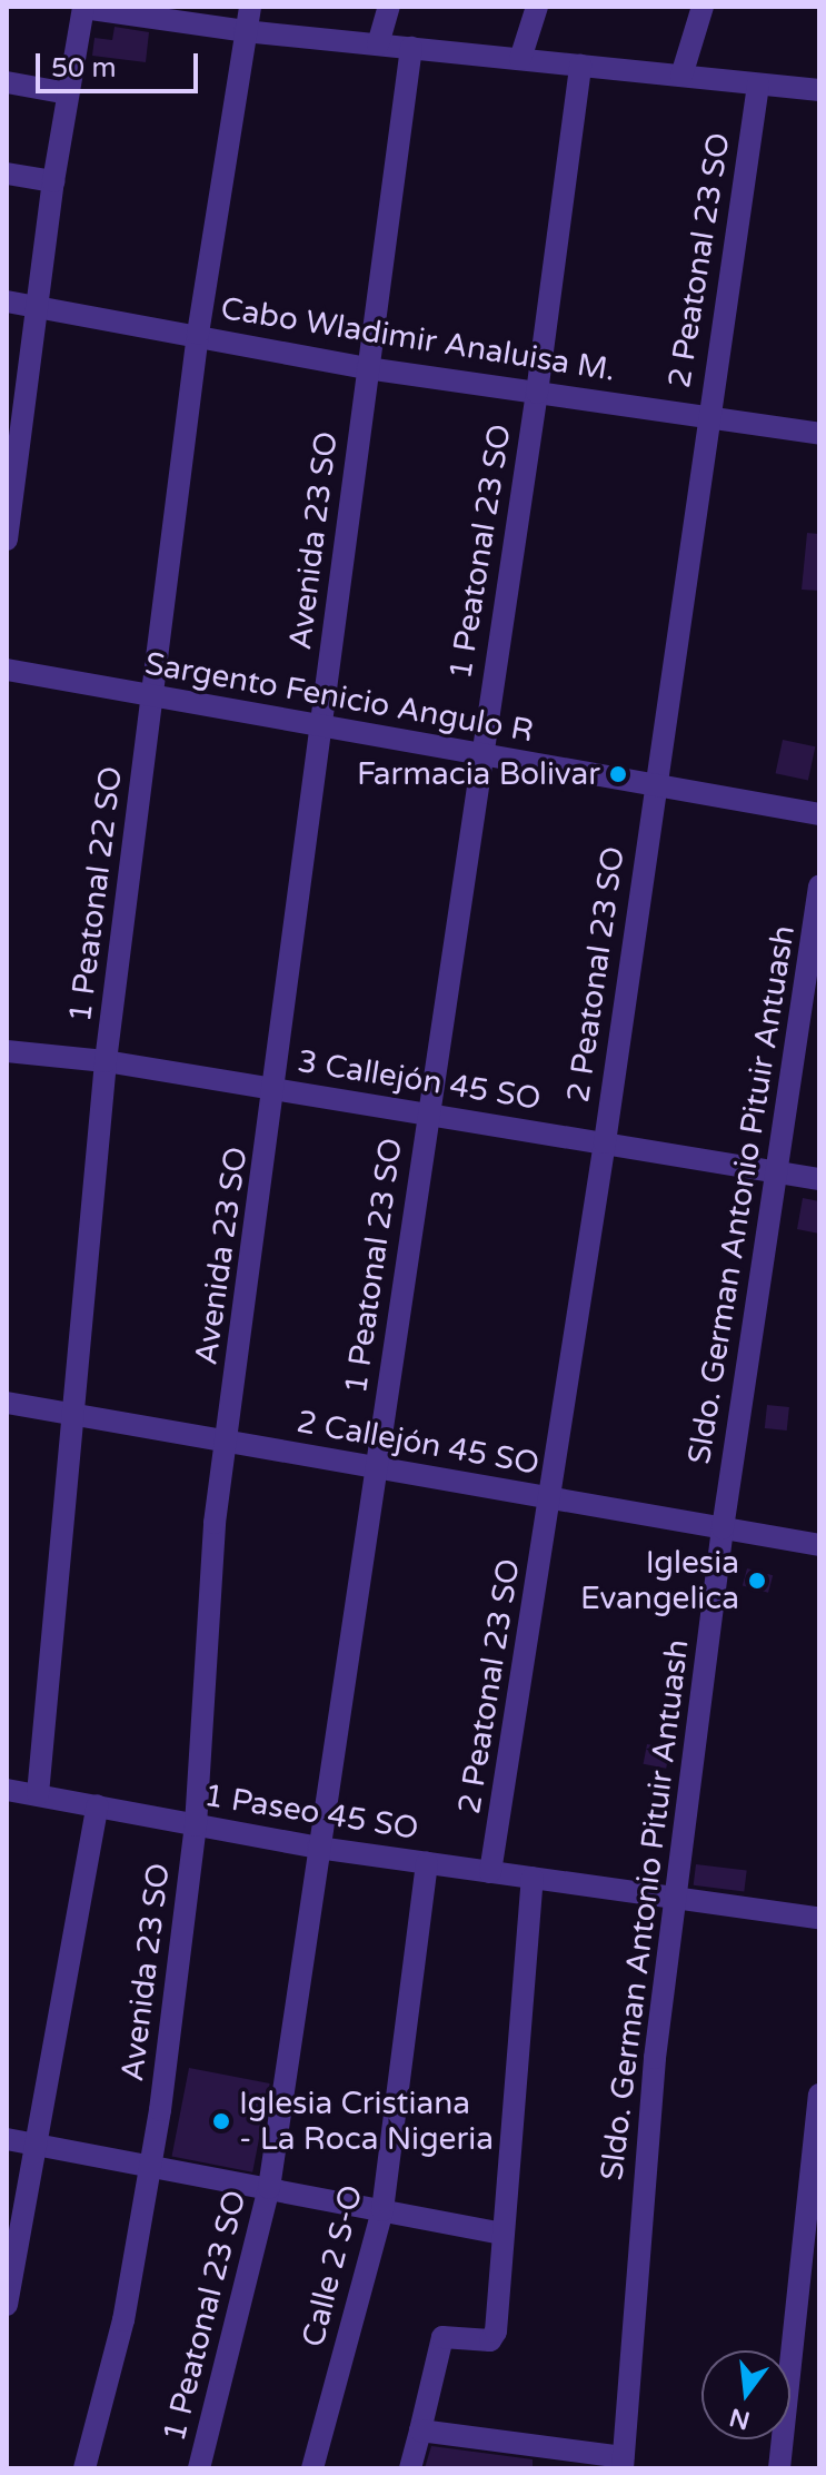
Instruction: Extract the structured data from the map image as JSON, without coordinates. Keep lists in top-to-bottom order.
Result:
{
  "streets": {
    "street": [
      "2 Peatonal 23 SO",
      "Cabo Wladimir Analuisa M.",
      "Avenida 23 SO",
      "1 Peatonal 23 SO",
      "Sargento Fenicio Angulo R",
      "1 Peatonal 22 SO",
      "3 Callejón 45 SO",
      "Sldo. German Antonio Pituir Antuash",
      "2 Callejón 45 SO",
      "1 Paseo 45 SO",
      "Calle 2 S-O"
    ]
  },
  "crossings": [
    ["2 Peatonal 23 SO", "Cabo Wladimir Analuisa M."],
    ["2 Peatonal 23 SO", "Sargento Fenicio Angulo R"],
    ["2 Peatonal 23 SO", "3 Callejón 45 SO"],
    ["2 Peatonal 23 SO", "2 Callejón 45 SO"],
    ["2 Peatonal 23 SO", "1 Paseo 45 SO"],
    ["Cabo Wladimir Analuisa M.", "Avenida 23 SO"],
    ["Cabo Wladimir Analuisa M.", "1 Peatonal 23 SO"],
    ["Cabo Wladimir Analuisa M.", "1 Peatonal 22 SO"],
    ["Avenida 23 SO", "Sargento Fenicio Angulo R"],
    ["Avenida 23 SO", "3 Callejón 45 SO"],
    ["Avenida 23 SO", "2 Callejón 45 SO"],
    ["Avenida 23 SO", "1 Paseo 45 SO"],
    ["1 Peatonal 23 SO", "Sargento Fenicio Angulo R"],
    ["1 Peatonal 23 SO", "3 Callejón 45 SO"],
    ["1 Peatonal 23 SO", "2 Callejón 45 SO"],
    ["1 Peatonal 23 SO", "1 Paseo 45 SO"],
    ["Sargento Fenicio Angulo R", "1 Peatonal 22 SO"],
    ["1 Peatonal 22 SO", "3 Callejón 45 SO"],
    ["1 Peatonal 22 SO", "2 Callejón 45 SO"],
    ["1 Peatonal 22 SO", "1 Paseo 45 SO"],
    ["3 Callejón 45 SO", "Sldo. German Antonio Pituir Antuash"],
    ["Sldo. German Antonio Pituir Antuash", "2 Callejón 45 SO"],
    ["Sldo. German Antonio Pituir Antuash", "1 Paseo 45 SO"],
    ["1 Paseo 45 SO", "Calle 2 S-O"]
  ],
  "places": ["Farmacia Bolivar", "Iglesia Evangelica", "Iglesia Cristiana - La Roca Nigeria"],
  "scale_bar": "50 m",
  "north": "bottom"
}
